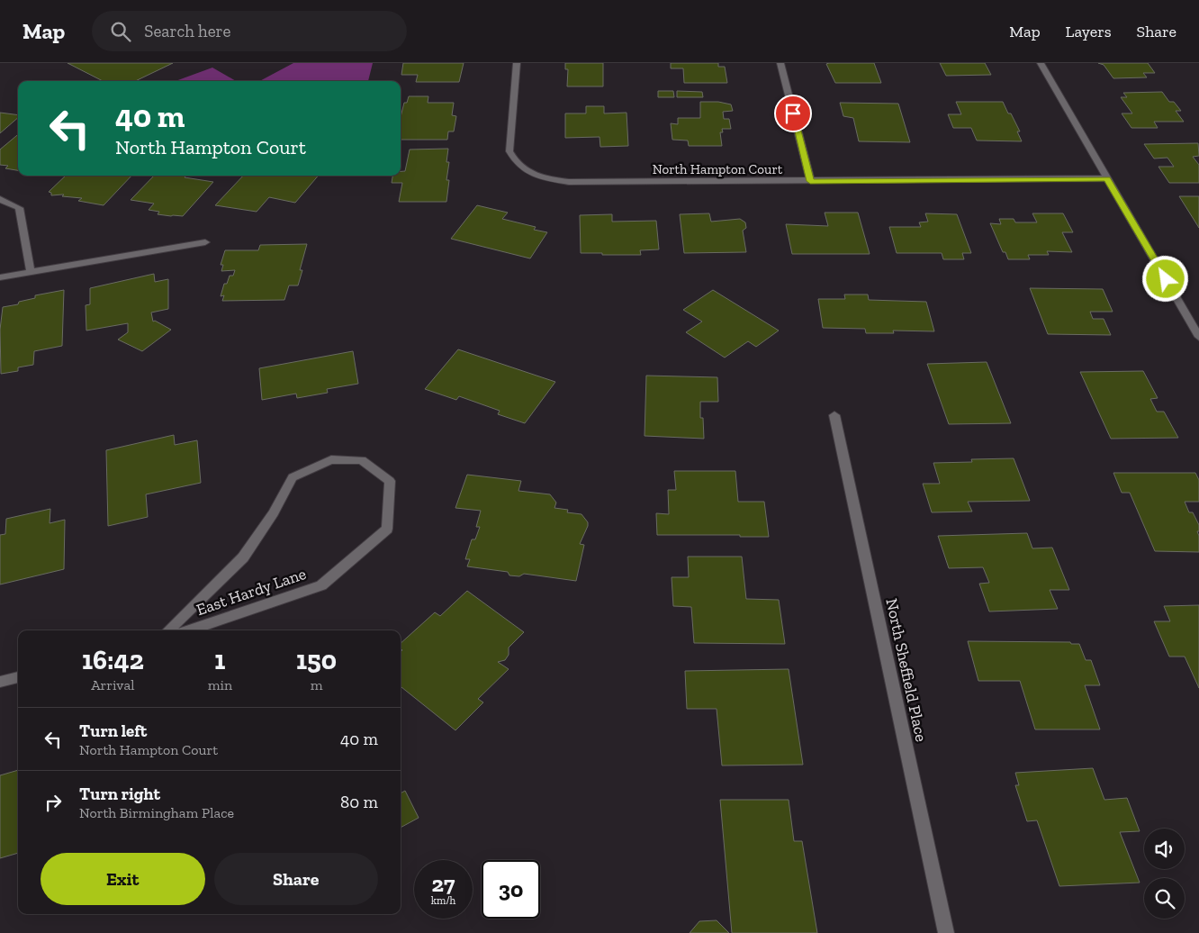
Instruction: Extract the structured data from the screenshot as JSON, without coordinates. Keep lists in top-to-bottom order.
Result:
{
  "streets": {
    "street": ["North Hampton Court", "East Hardy Lane", "North Sheffield Place"]
  },
  "page": {
    "header": "Map",
    "search": "Search here",
    "nav": ["Map", "Layers", "Share"],
    "turn": ["40 m", "North Hampton Court"],
    "eta": [
      "16:42",
      "Arrival",
      "1",
      "min",
      "150",
      "m"
    ],
    "list": [
      {
        "name": "Turn left",
        "note": "North Hampton Court",
        "value": "40 m"
      },
      {
        "name": "Turn right",
        "note": "North Birmingham Place",
        "value": "80 m"
      }
    ],
    "buttons": ["Exit", "Share"],
    "speed": "27 km/h",
    "limit": "30"
  }
}
